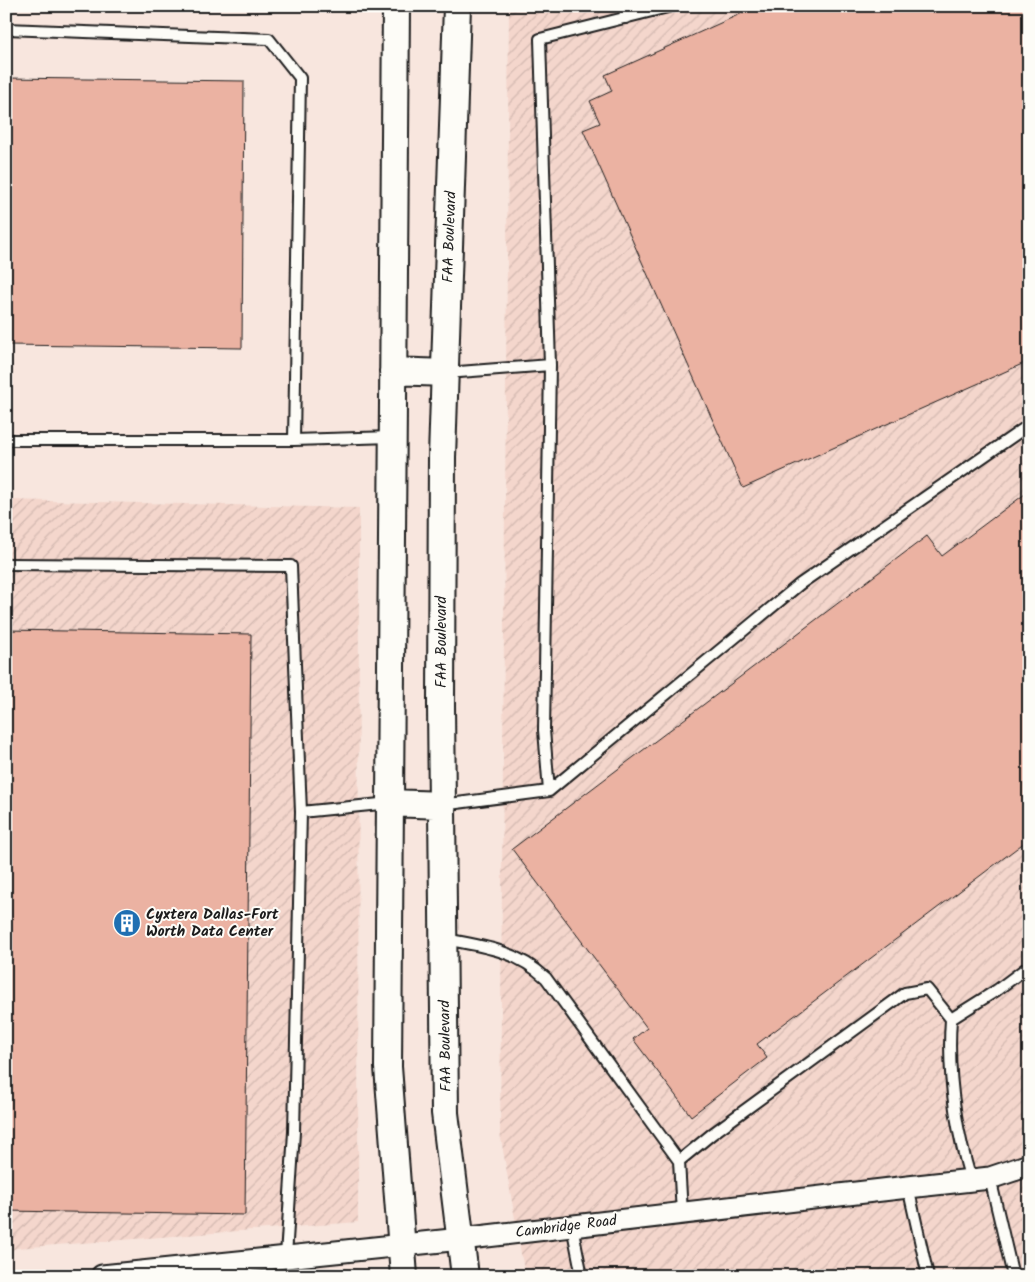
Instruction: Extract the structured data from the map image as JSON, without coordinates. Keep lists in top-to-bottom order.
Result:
{
  "streets": {
    "street": ["FAA Boulevard", "Cambridge Road"]
  },
  "crossings": [
    ["FAA Boulevard", "Cambridge Road"]
  ],
  "places": {
    "building": ["Cyxtera Dallas-Fort Worth Data Center"]
  }
}
